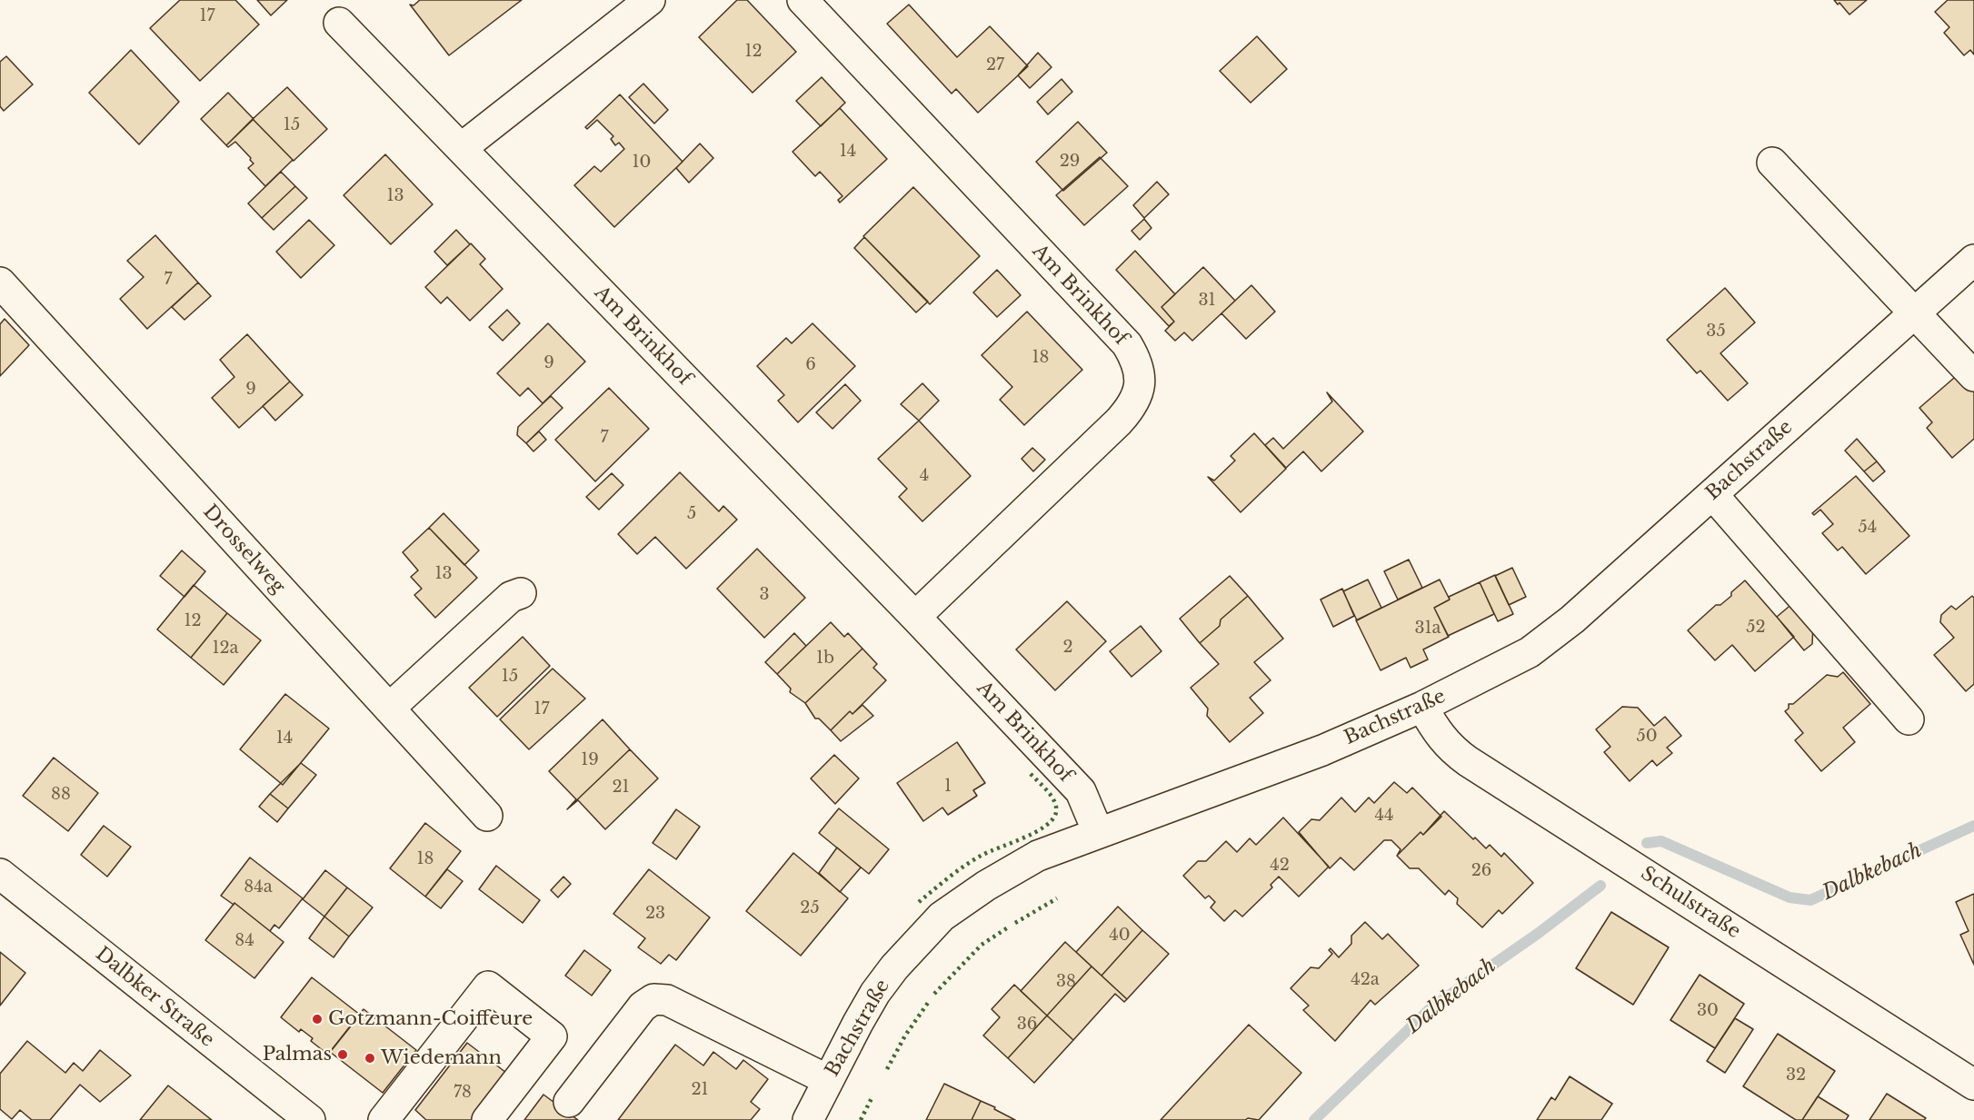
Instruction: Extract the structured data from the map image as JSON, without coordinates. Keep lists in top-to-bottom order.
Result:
{
  "streets": {
    "street": [
      "Am Brinkhof",
      "Bachstraße",
      "Drosselweg",
      "Schulstraße",
      "Dalbker Straße"
    ]
  },
  "crossings": [
    ["Am Brinkhof", "Bachstraße"],
    ["Bachstraße", "Schulstraße"]
  ],
  "water": ["Dalbkebach"],
  "places": ["Gotzmann-Coiffeure", "Palmas", "Wiedemann"],
  "house_numbers": [
    "17",
    "12",
    "27",
    "15",
    "14",
    "29",
    "10",
    "13",
    "7",
    "31",
    "35",
    "18",
    "9",
    "6",
    "9",
    "7",
    "4",
    "5",
    "54",
    "13",
    "3",
    "12",
    "52",
    "31a",
    "2",
    "12a",
    "1b",
    "15",
    "17",
    "50",
    "14",
    "19",
    "1",
    "21",
    "88",
    "44",
    "18",
    "42",
    "26",
    "84a",
    "25",
    "23",
    "40",
    "84",
    "42a",
    "38",
    "30",
    "36",
    "32",
    "21",
    "78"
  ]
}
